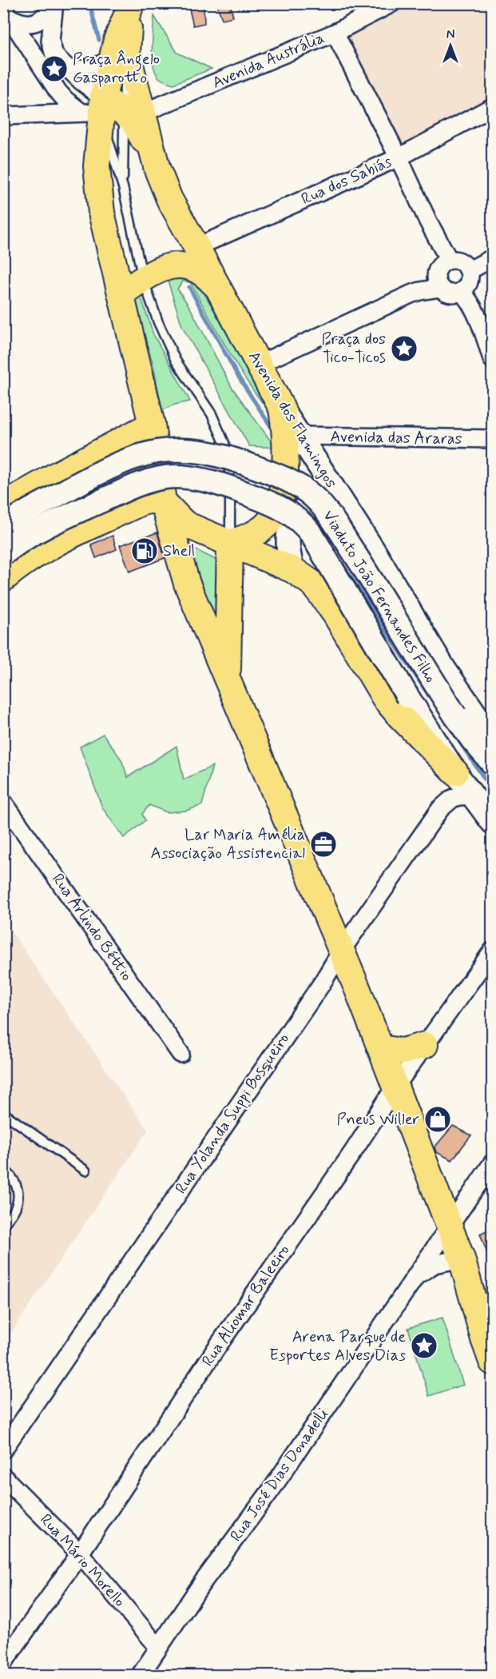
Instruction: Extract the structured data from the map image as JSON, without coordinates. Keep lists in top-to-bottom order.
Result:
{
  "streets": {
    "main road": ["Avenida dos Flamingos", "Viaduto João Fernandes Filho"],
    "street": [
      "Avenida Austrália",
      "Rua dos Sabiás",
      "Avenida das Araras",
      "Rua Arlindo Béttio",
      "Rua Yolanda Suppi Bosqueiro",
      "Rua Aliomar Baleeiro",
      "Rua José Dias Donadelli",
      "Rua Mário Morello"
    ]
  },
  "crossings": [
    ["Avenida Austrália", "Avenida dos Flamingos"],
    ["Rua dos Sabiás", "Avenida dos Flamingos"],
    ["Avenida dos Flamingos", "Avenida das Araras"],
    ["Viaduto João Fernandes Filho", "Rua Yolanda Suppi Bosqueiro"],
    ["Rua Aliomar Baleeiro", "Rua Mário Morello"],
    ["Rua José Dias Donadelli", "Rua Mário Morello"]
  ],
  "places": {
    "place": ["Praça Ângelo Gasparotto", "Praça dos Tico-Ticos", "Arena Parque de Esportes Alves Dias"],
    "fuel station": ["Shell"],
    "office": ["Lar Maria Amélia Associação Assistencial"],
    "shop": ["Pneus Willer"]
  },
  "north": "top"
}
